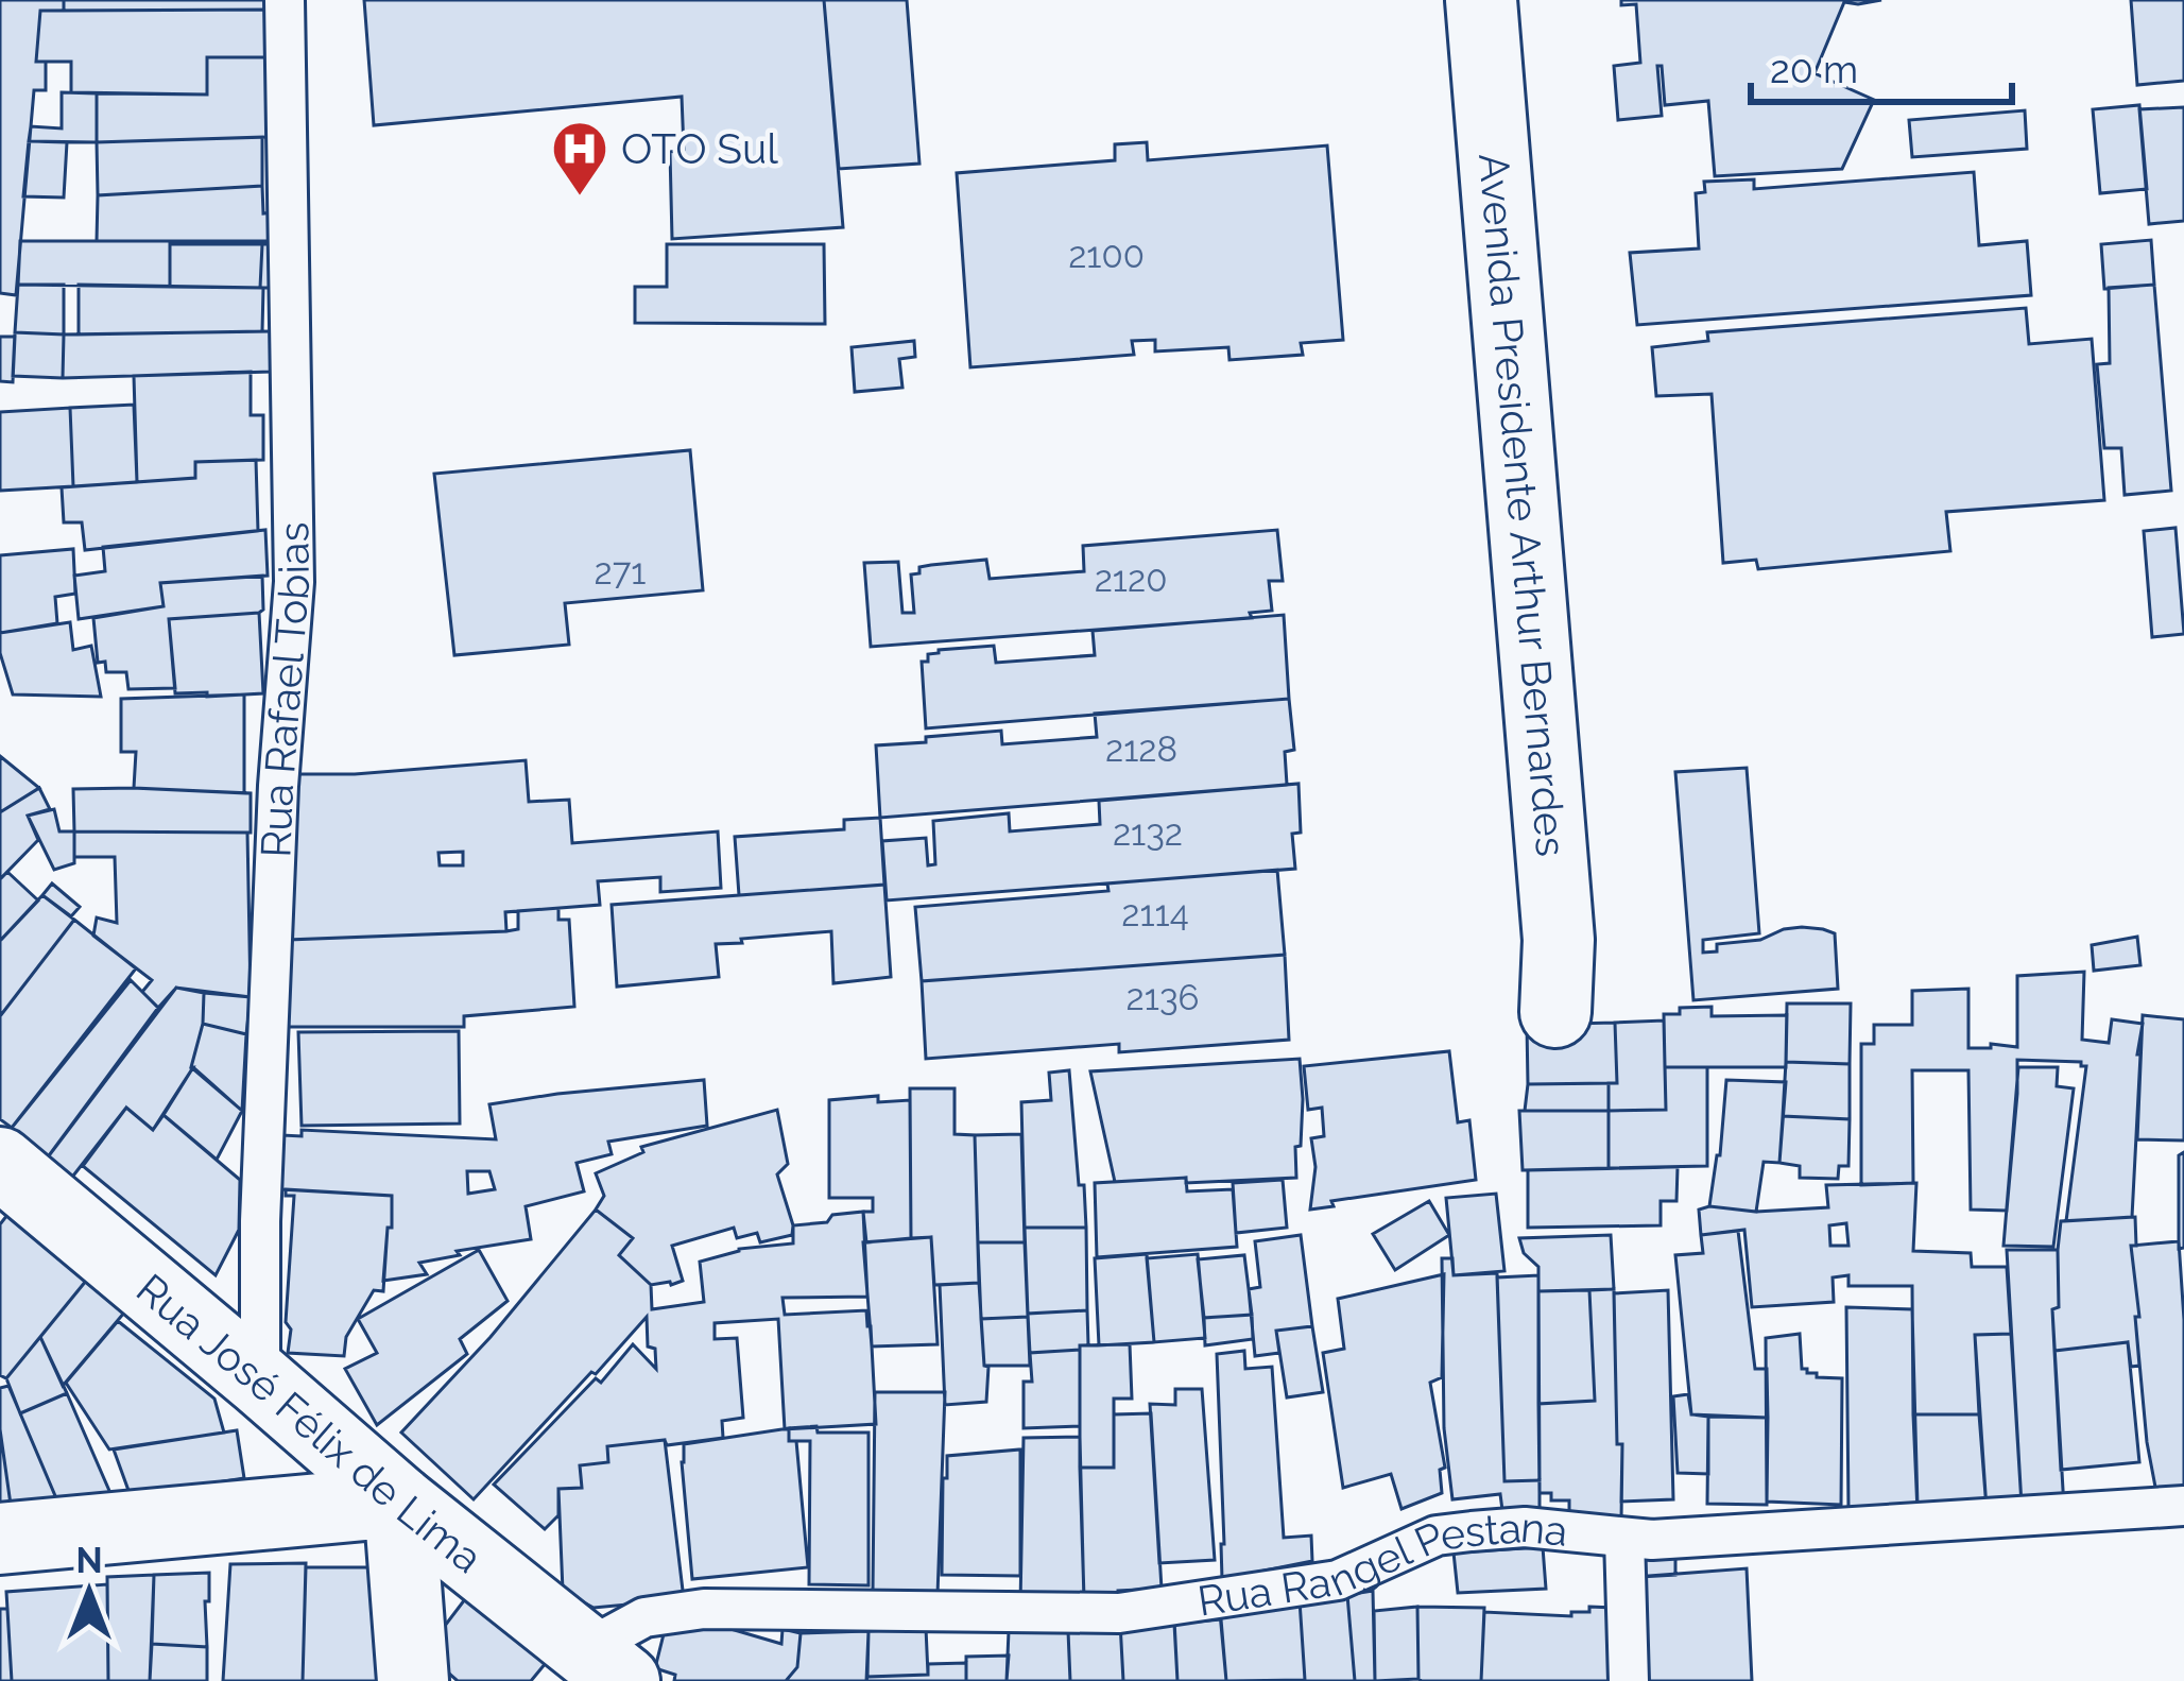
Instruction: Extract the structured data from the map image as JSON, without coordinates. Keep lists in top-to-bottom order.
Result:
{
  "streets": {
    "street": ["Avenida Presidente Arthur Bernardes", "Rua José Félix de Lima"],
    "lane": ["Rua Rafael Tobias", "Rua Rangel Pestana"]
  },
  "crossings": [
    ["Rua Rafael Tobias", "Rua José Félix de Lima"],
    ["Rua José Félix de Lima", "Rua Rangel Pestana"]
  ],
  "places": {
    "hospital": ["OTO Sul"]
  },
  "house_numbers": [
    "2100",
    "271",
    "2120",
    "2128",
    "2132",
    "2114",
    "2136"
  ],
  "scale_bar": "20 m",
  "north": "top"
}
